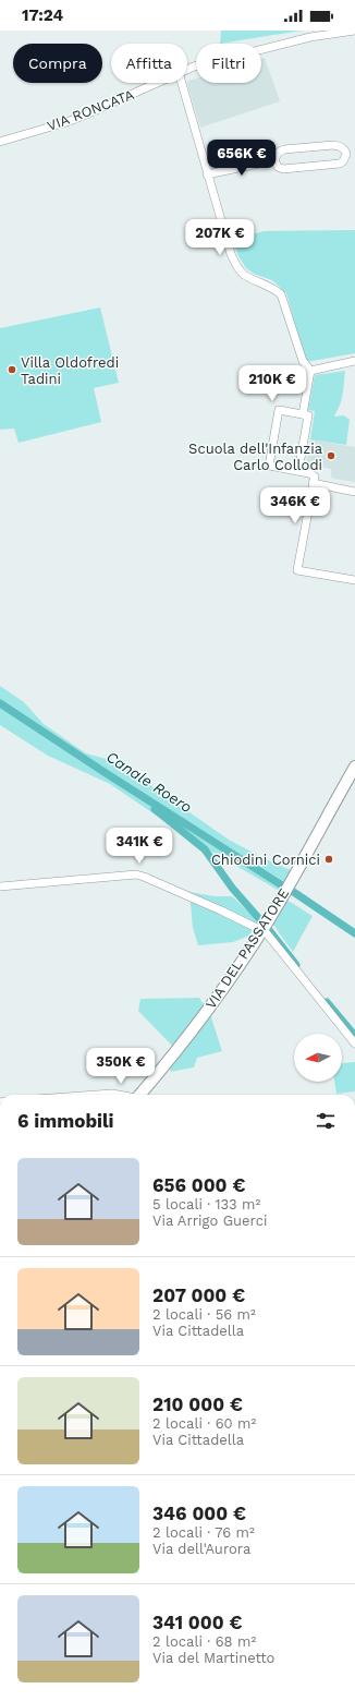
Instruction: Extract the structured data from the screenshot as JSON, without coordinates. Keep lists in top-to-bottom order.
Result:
{
  "streets": {
    "street": ["VIA RONCATA", "VIA DEL PASSATORE"]
  },
  "water": ["Canale Roero"],
  "places": ["Villa Oldofredi Tadini", "Scuola dell'Infanzia Carlo Collodi", "Chiodini Cornici"],
  "north": "left",
  "page": {
    "status": "17:24",
    "chip": ["Compra", "Affitta", "Filtri"],
    "price": [
      "656K €",
      "207K €",
      "210K €",
      "346K €",
      "341K €",
      "350K €"
    ],
    "heading": "6 immobili",
    "list": [
      {
        "name": "656 000 €",
        "note": "5 locali · 133 m² · Via Arrigo Guerci"
      },
      {
        "name": "207 000 €",
        "note": "2 locali · 56 m² · Via Cittadella"
      },
      {
        "name": "210 000 €",
        "note": "2 locali · 60 m² · Via Cittadella"
      },
      {
        "name": "346 000 €",
        "note": "2 locali · 76 m² · Via dell'Aurora"
      },
      {
        "name": "341 000 €",
        "note": "2 locali · 68 m² · Via del Martinetto"
      }
    ]
  }
}
